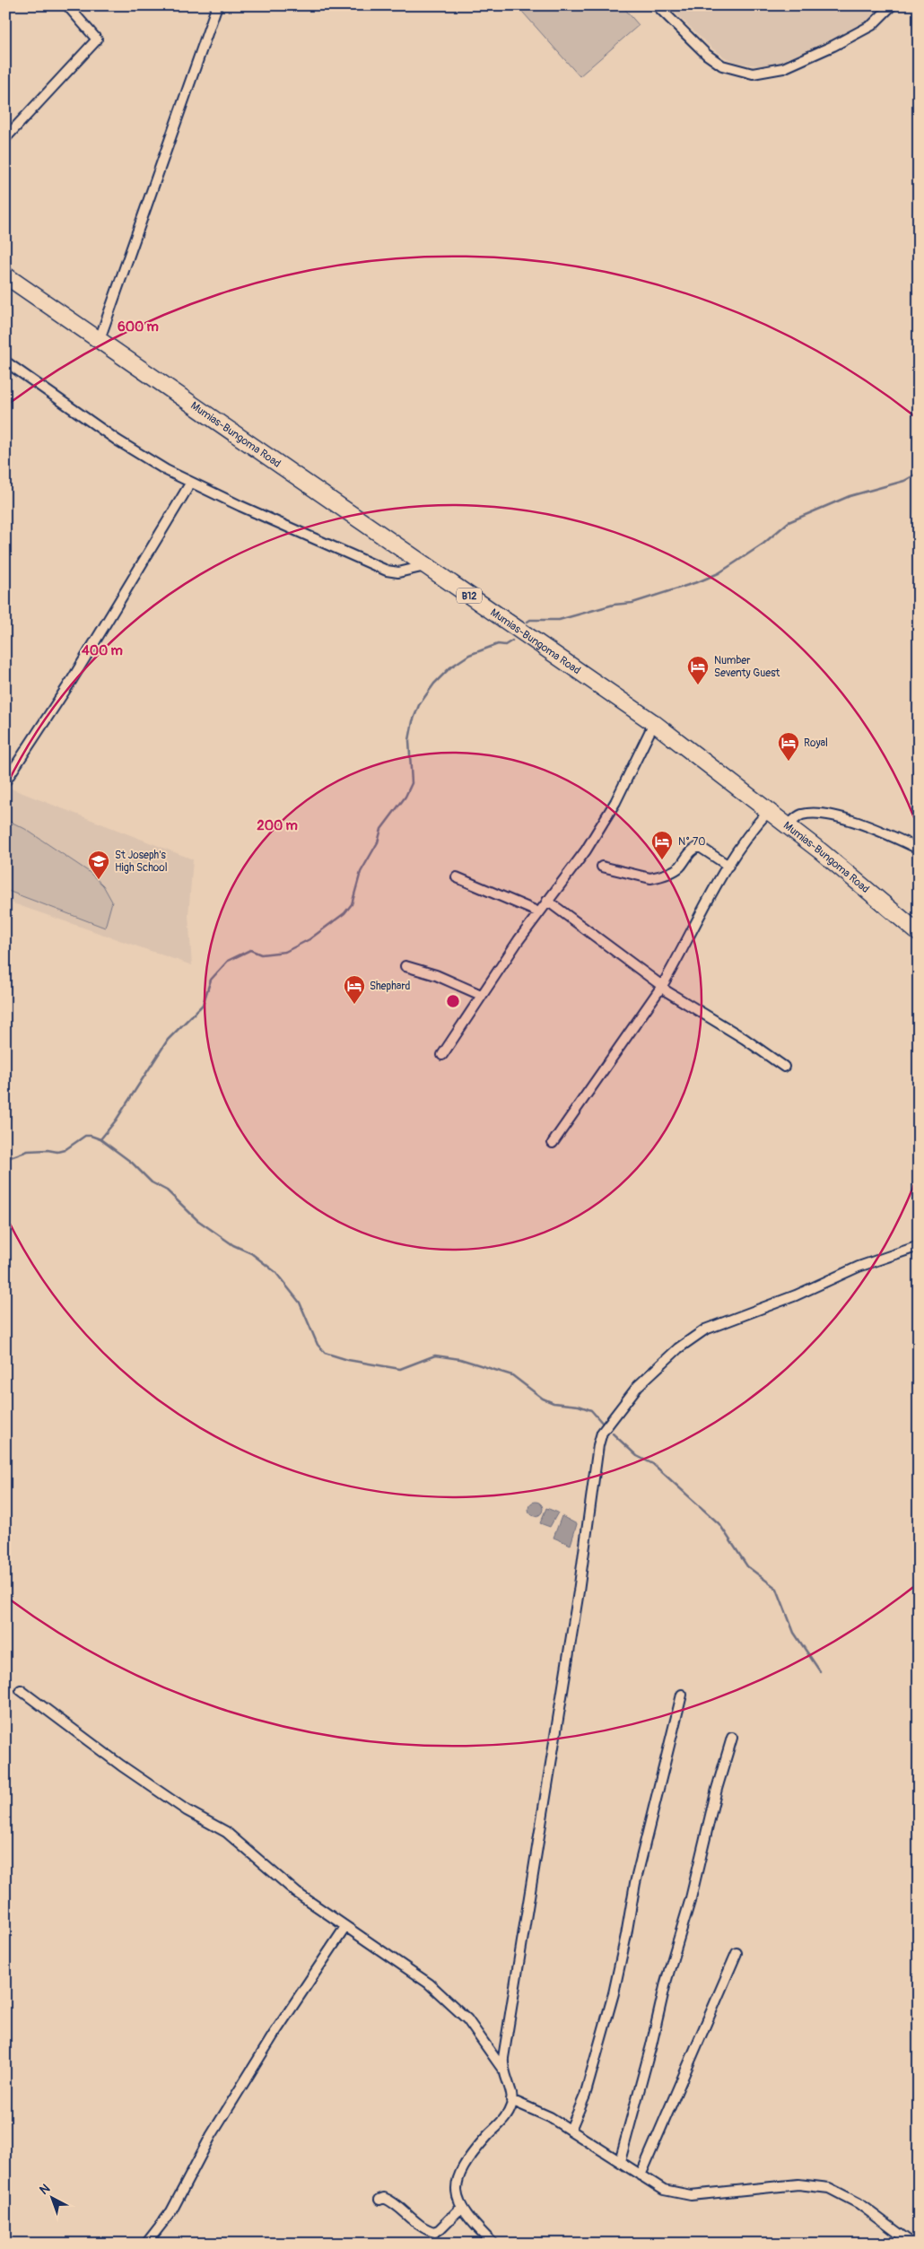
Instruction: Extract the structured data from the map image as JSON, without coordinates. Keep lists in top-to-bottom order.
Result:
{
  "streets": {
    "highway": ["Mumias-Bungoma Road", "B12"]
  },
  "places": {
    "hotel": [
      "Number Seventy Guest",
      "Royal",
      "N° 70",
      "Shephard"
    ],
    "school or university": ["St Joseph's High School"]
  },
  "north": "top left",
  "rings": ["600 m", "400 m", "200 m"]
}
